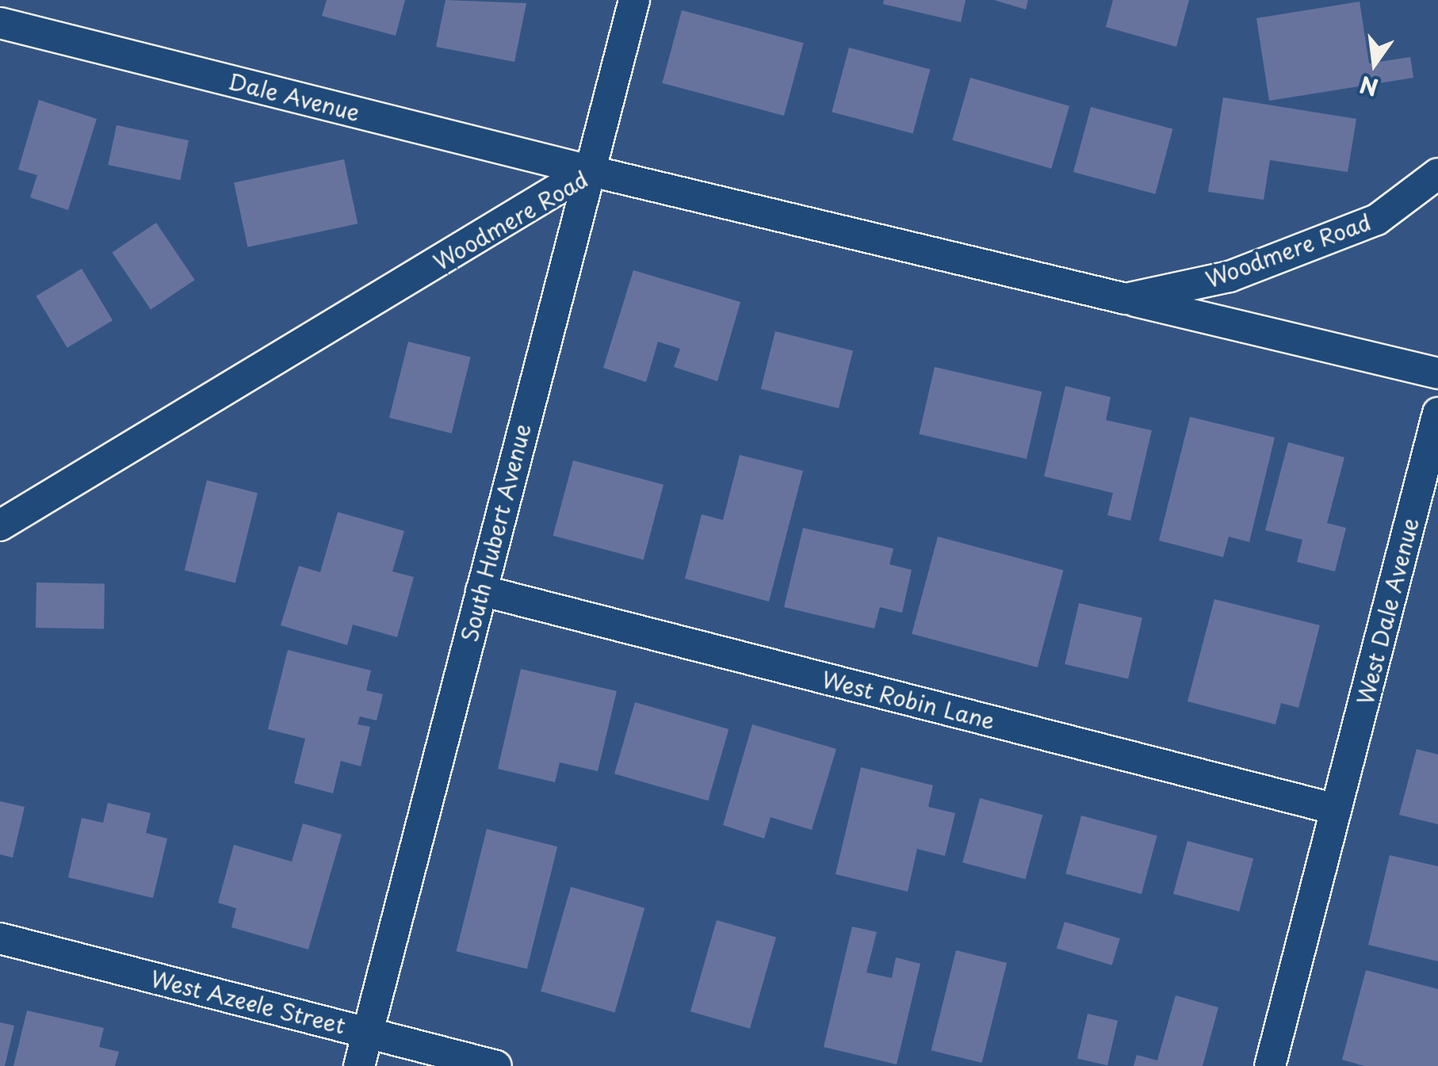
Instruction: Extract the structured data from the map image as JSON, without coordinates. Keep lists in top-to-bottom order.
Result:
{
  "streets": {
    "street": [
      "Dale Avenue",
      "Woodmere Road",
      "South Hubert Avenue",
      "West Dale Avenue",
      "West Robin Lane",
      "West Azeele Street"
    ]
  },
  "crossings": [
    ["Dale Avenue", "Woodmere Road"],
    ["Dale Avenue", "South Hubert Avenue"],
    ["Woodmere Road", "South Hubert Avenue"],
    ["South Hubert Avenue", "West Robin Lane"],
    ["South Hubert Avenue", "West Azeele Street"],
    ["West Dale Avenue", "West Robin Lane"]
  ],
  "north": "bottom"
}
